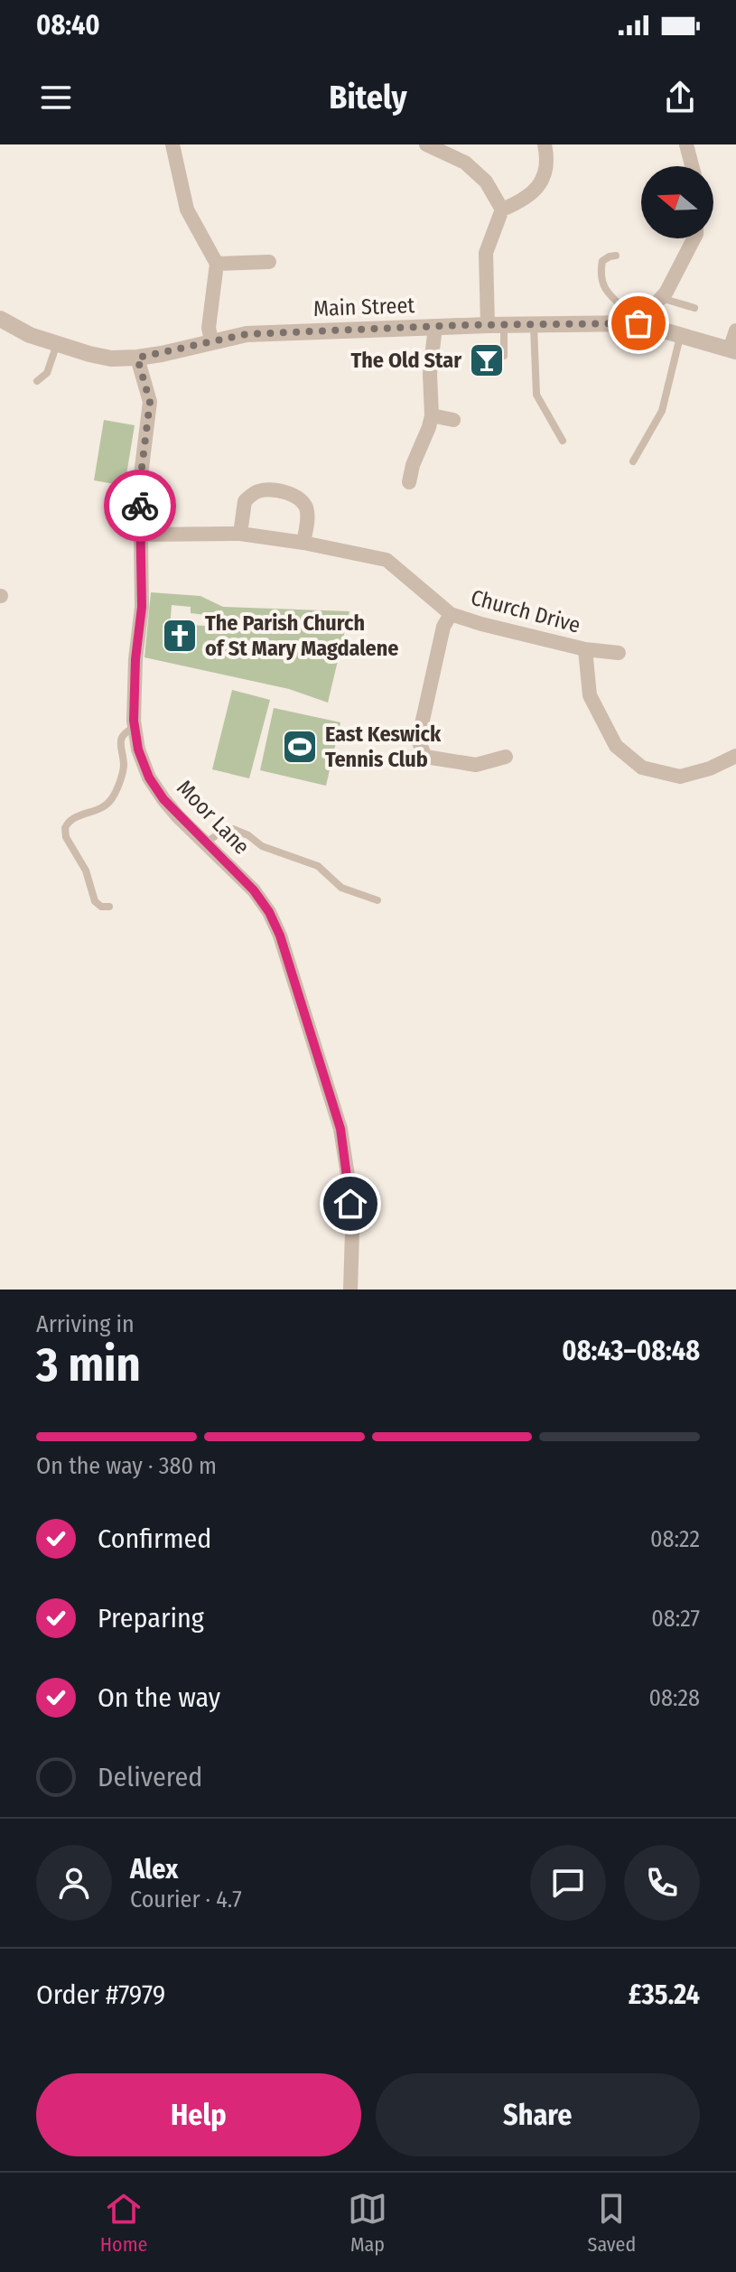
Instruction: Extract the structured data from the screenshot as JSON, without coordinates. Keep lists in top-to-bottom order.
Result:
{
  "streets": {
    "street": ["Main Street", "Church Drive", "Moor Lane"]
  },
  "crossings": [
    ["Main Street", "Moor Lane"],
    ["Church Drive", "Moor Lane"]
  ],
  "places": {
    "bar": ["The Old Star"],
    "church": ["The Parish Church of St Mary Magdalene"],
    "sports": ["East Keswick Tennis Club"]
  },
  "north": "left",
  "page": {
    "status": "08:40",
    "header": "Bitely",
    "heading": ["3 min", "Arriving in", "08:43–08:48"],
    "panel": [
      "Alex",
      "Courier · 4.7",
      "Order #7979",
      "£35.24"
    ],
    "bar": "On the way · 380 m",
    "list": [
      ["Confirmed", "08:22"],
      ["Preparing", "08:27"],
      ["On the way", "08:28"],
      "Delivered"
    ],
    "buttons": ["Help", "Share"],
    "tabs": ["Home", "Map", "Saved"]
  }
}
